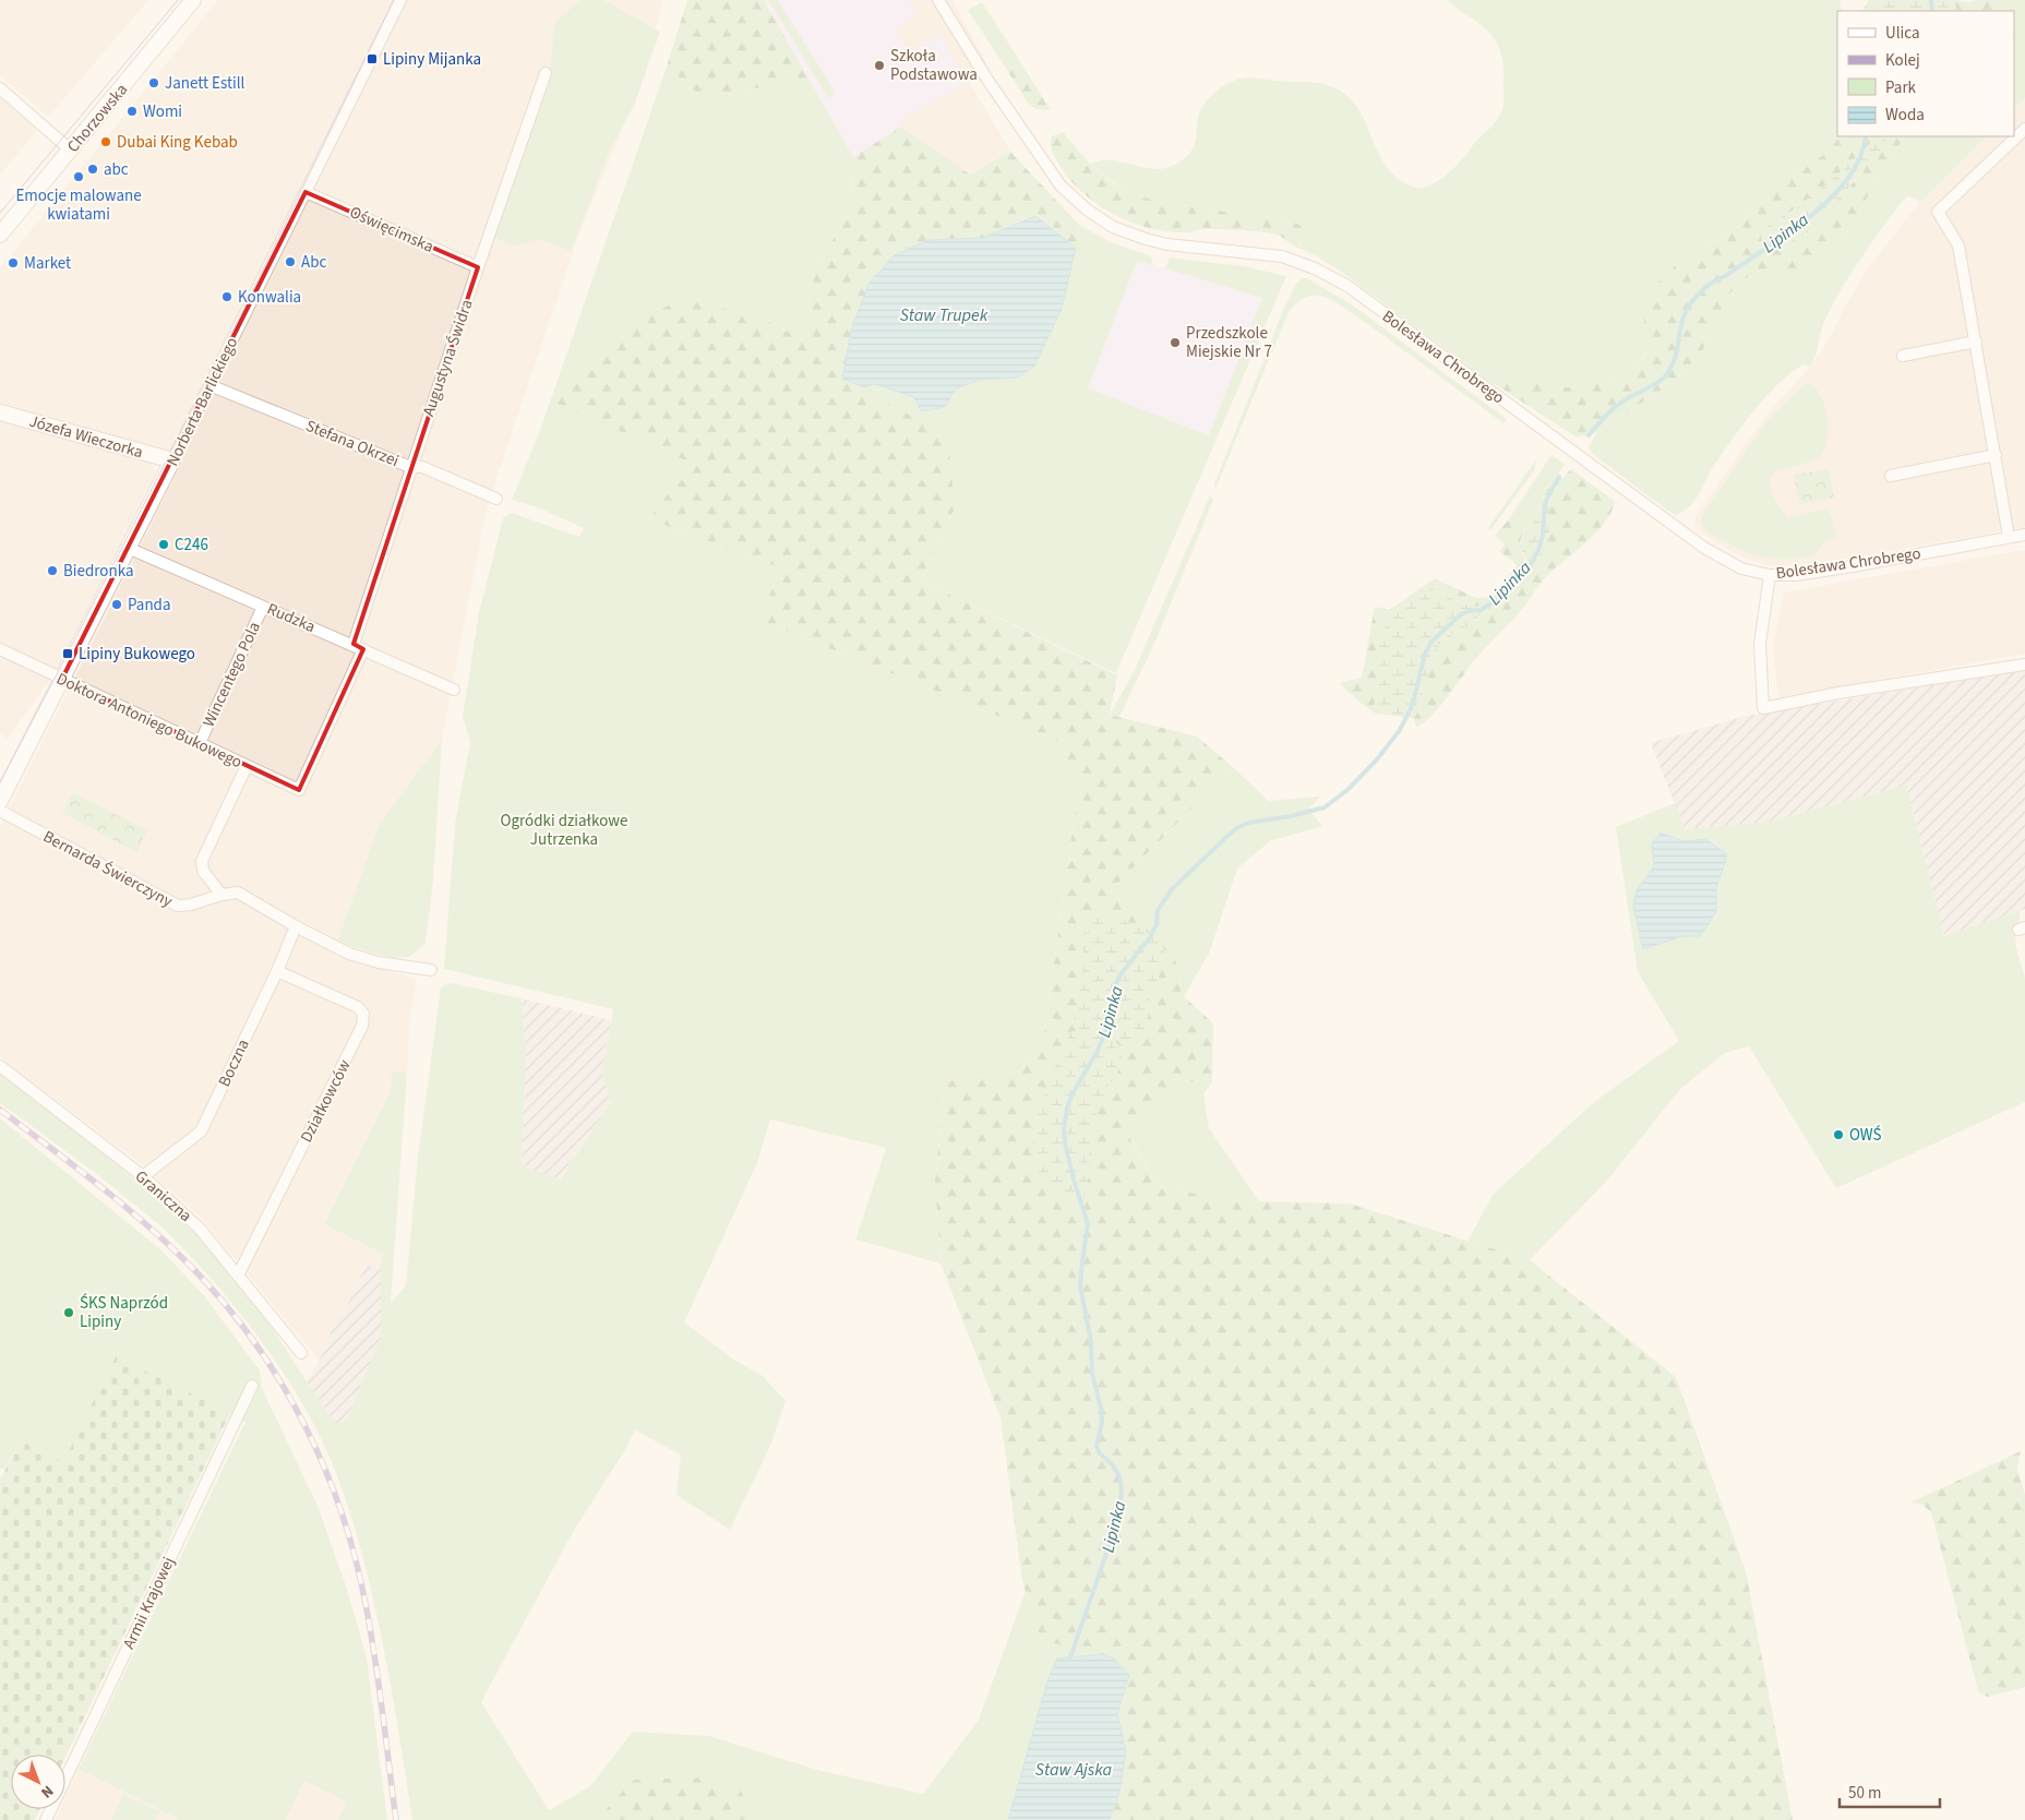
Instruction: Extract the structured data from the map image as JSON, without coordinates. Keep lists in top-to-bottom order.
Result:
{
  "streets": {
    "street": [
      "Chorzowska",
      "Oświęcimska",
      "Bolesława Chrobrego",
      "Augustyna Świdra",
      "Norberta Barlickiego",
      "Józefa Wieczorka",
      "Stefana Okrzei",
      "Rudzka",
      "Wincentego Pola",
      "Doktora Antoniego Bukowego",
      "Bernarda Świerczyny",
      "Boczna",
      "Działkowców",
      "Graniczna",
      "Armii Krajowej"
    ]
  },
  "crossings": [
    ["Oświęcimska", "Augustyna Świdra"],
    ["Oświęcimska", "Norberta Barlickiego"],
    ["Augustyna Świdra", "Stefana Okrzei"],
    ["Augustyna Świdra", "Rudzka"],
    ["Augustyna Świdra", "Doktora Antoniego Bukowego"],
    ["Norberta Barlickiego", "Józefa Wieczorka"],
    ["Norberta Barlickiego", "Stefana Okrzei"],
    ["Norberta Barlickiego", "Rudzka"],
    ["Norberta Barlickiego", "Doktora Antoniego Bukowego"],
    ["Rudzka", "Wincentego Pola"],
    ["Wincentego Pola", "Doktora Antoniego Bukowego"],
    ["Bernarda Świerczyny", "Boczna"],
    ["Boczna", "Działkowców"],
    ["Boczna", "Graniczna"],
    ["Działkowców", "Graniczna"]
  ],
  "water": ["Lipinka", "Staw Trupek", "Staw Ajska"],
  "parks": ["Ogródki działkowe Jutrzenka"],
  "places": {
    "transit": ["Lipiny Mijanka", "Lipiny Bukowego"],
    "other": [
      "Szkoła Podstawowa",
      "Janett Estill",
      "Womi",
      "Dubai King Kebab",
      "abc",
      "Emocje malowane kwiatami",
      "Abc",
      "Market",
      "Konwalia",
      "Przedszkole Miejskie Nr 7",
      "C246",
      "Biedronka",
      "Panda",
      "OWŚ",
      "ŚKS Naprzód Lipiny"
    ]
  },
  "legend": [
    "Ulica",
    "Kolej",
    "Park",
    "Woda"
  ],
  "scale_bar": "50 m",
  "north": "bottom right"
}
